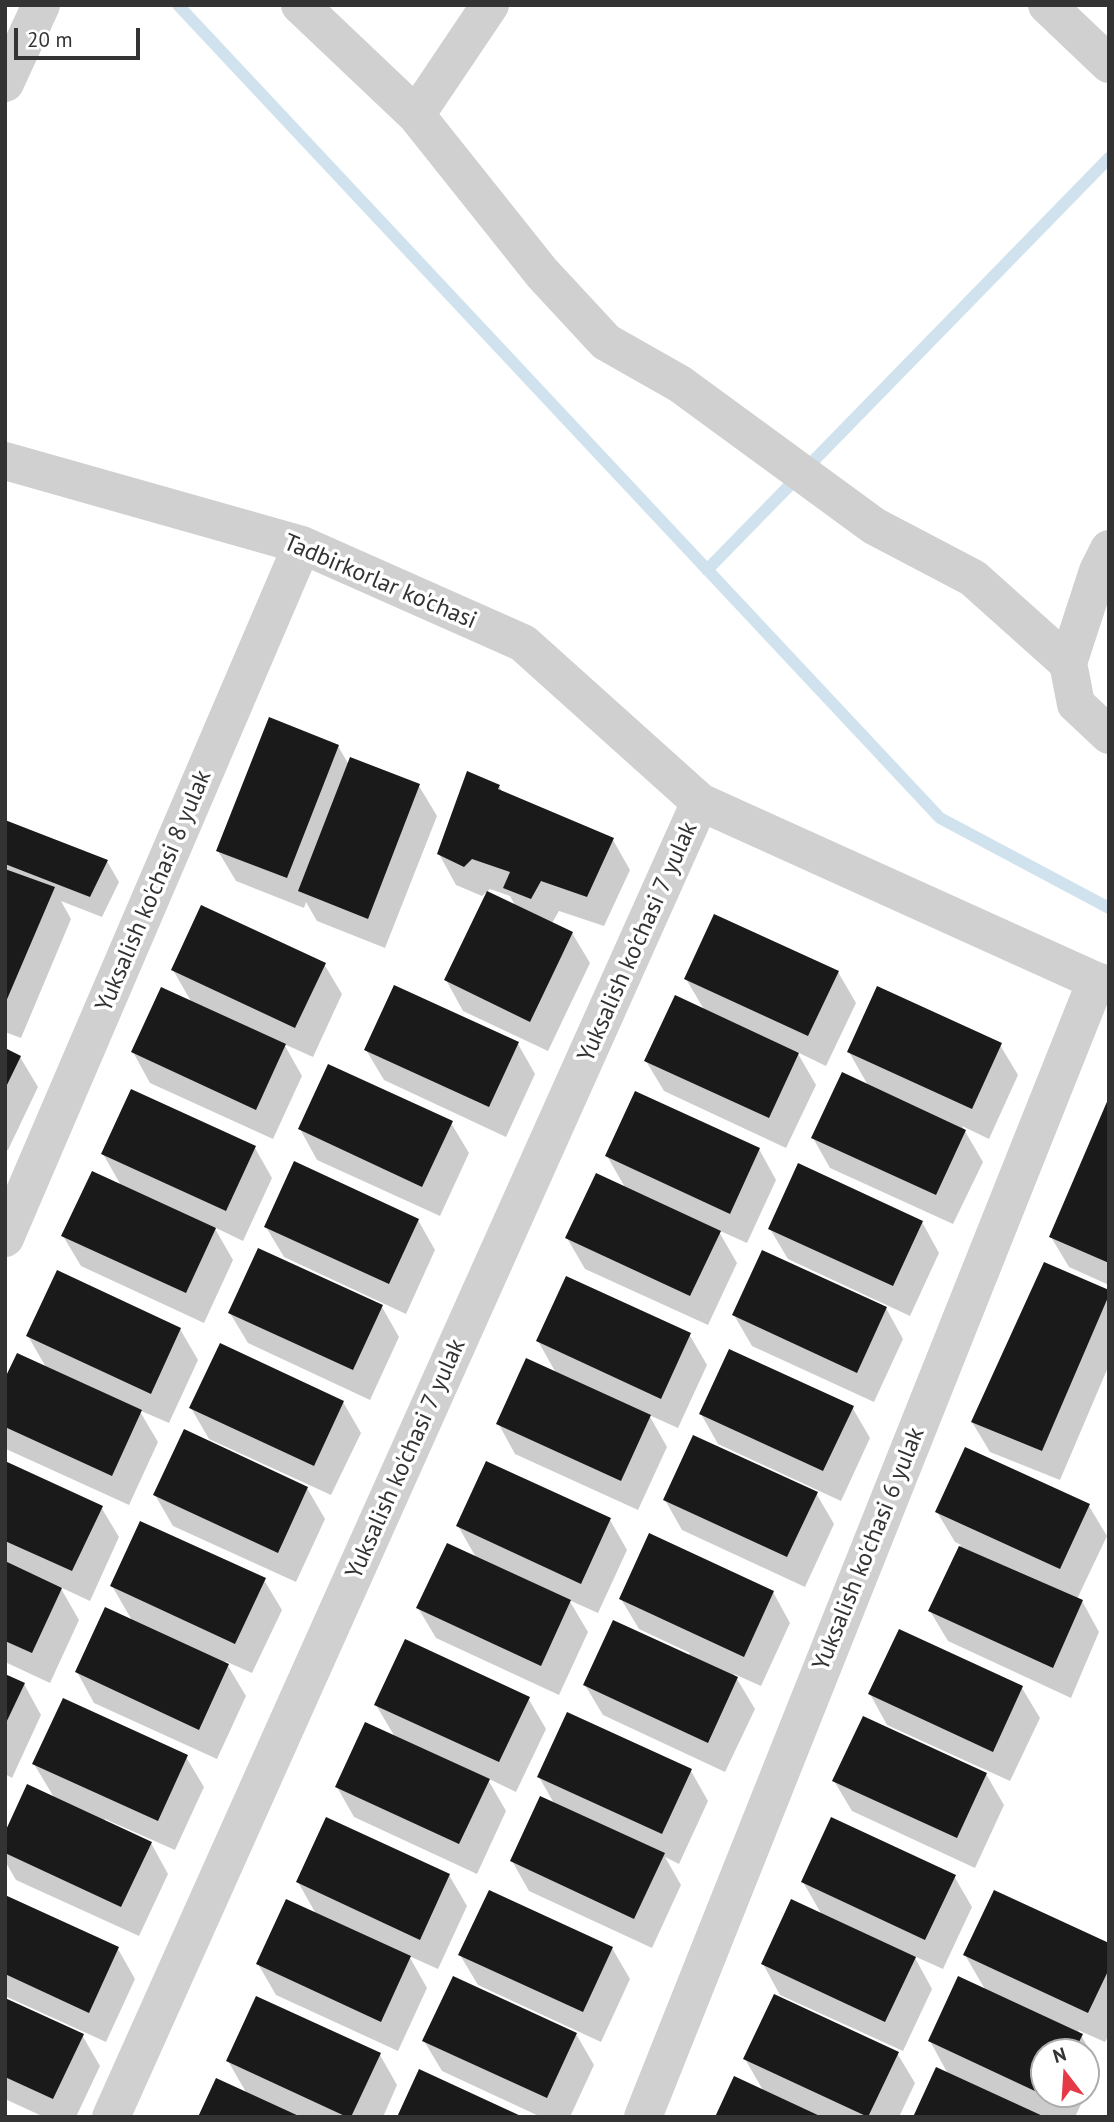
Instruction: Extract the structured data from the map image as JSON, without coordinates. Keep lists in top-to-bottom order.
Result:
{
  "streets": {
    "street": [
      "Tadbirkorlar ko'chasi",
      "Yuksalish ko'chasi 8 yulak",
      "Yuksalish ko'chasi 7 yulak",
      "Yuksalish ko'chasi 6 yulak"
    ]
  },
  "crossings": [
    ["Tadbirkorlar ko'chasi", "Yuksalish ko'chasi 8 yulak"],
    ["Tadbirkorlar ko'chasi", "Yuksalish ko'chasi 7 yulak"],
    ["Tadbirkorlar ko'chasi", "Yuksalish ko'chasi 6 yulak"]
  ],
  "scale_bar": "20 m",
  "north": "top"
}
